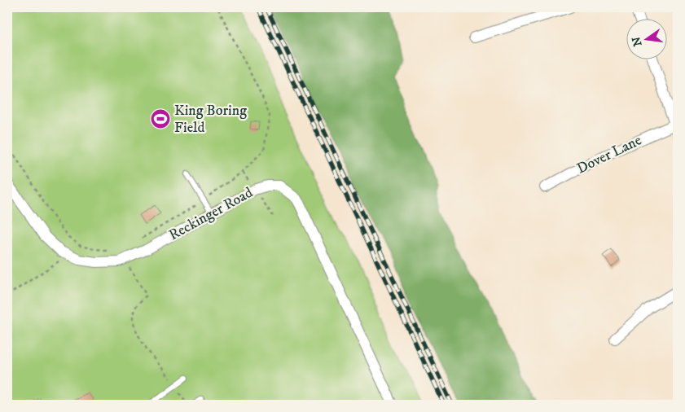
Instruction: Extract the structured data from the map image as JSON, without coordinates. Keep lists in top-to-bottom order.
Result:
{
  "streets": {
    "street": ["Dover Lane", "Reckinger Road"]
  },
  "places": {
    "sports": ["King Boring Field"]
  },
  "north": "left"
}
